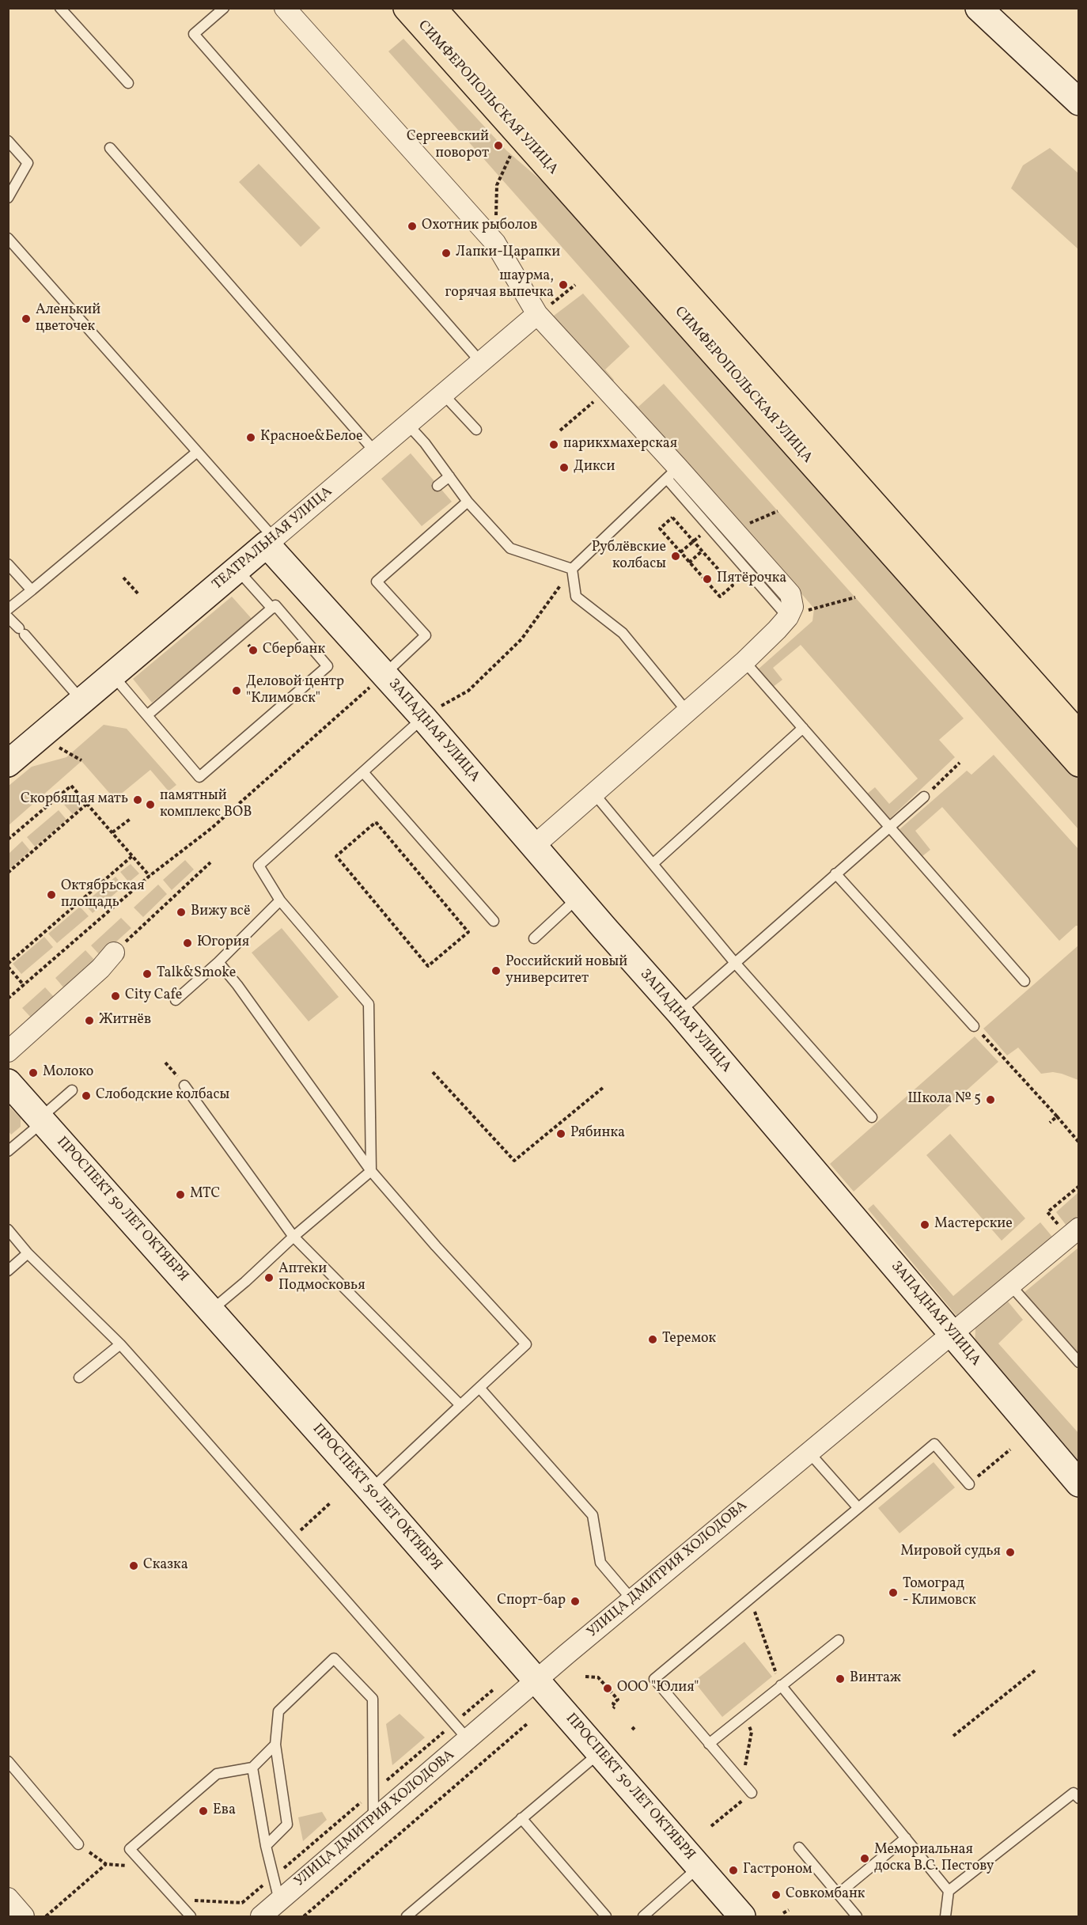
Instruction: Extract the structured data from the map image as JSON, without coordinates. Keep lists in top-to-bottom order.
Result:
{
  "streets": {
    "main road": ["СИМФЕРОПОЛЬСКАЯ УЛИЦА"],
    "street": [
      "ТЕАТРАЛЬНАЯ УЛИЦА",
      "ЗАПАДНАЯ УЛИЦА",
      "ПРОСПЕКТ 50 ЛЕТ ОКТЯБРЯ",
      "УЛИЦА ДМИТРИЯ ХОЛОДОВА"
    ]
  },
  "crossings": [
    ["ТЕАТРАЛЬНАЯ УЛИЦА", "ЗАПАДНАЯ УЛИЦА"],
    ["ЗАПАДНАЯ УЛИЦА", "УЛИЦА ДМИТРИЯ ХОЛОДОВА"],
    ["ПРОСПЕКТ 50 ЛЕТ ОКТЯБРЯ", "УЛИЦА ДМИТРИЯ ХОЛОДОВА"]
  ],
  "places": [
    "Сергеевский поворот",
    "Охотник рыболов",
    "Лапки-Царапки",
    "шаурма, горячая выпечка",
    "Аленький цветочек",
    "Красное&Белое",
    "парикхмахерская",
    "Дикси",
    "Рублёвские колбасы",
    "Пятёрочка",
    "Сбербанк",
    "Деловой центр \"Климовск\"",
    "Скорбящая мать",
    "памятный комплекс ВОВ",
    "Октябрьская площадь",
    "Вижу всё",
    "Югория",
    "Российский новый университет",
    "Talk&Smoke",
    "City Cafe",
    "Житнёв",
    "Молоко",
    "Слободские колбасы",
    "Школа № 5",
    "Рябинка",
    "МТС",
    "Мастерские",
    "Аптеки Подмосковья",
    "Теремок",
    "Мировой судья",
    "Сказка",
    "Томоград - Климовск",
    "Спорт-бар",
    "Винтаж",
    "ООО \"Юлия\"",
    "Ева",
    "Мемориальная доска В.С. Пестову",
    "Гастроном",
    "Совкомбанк"
  ]
}
